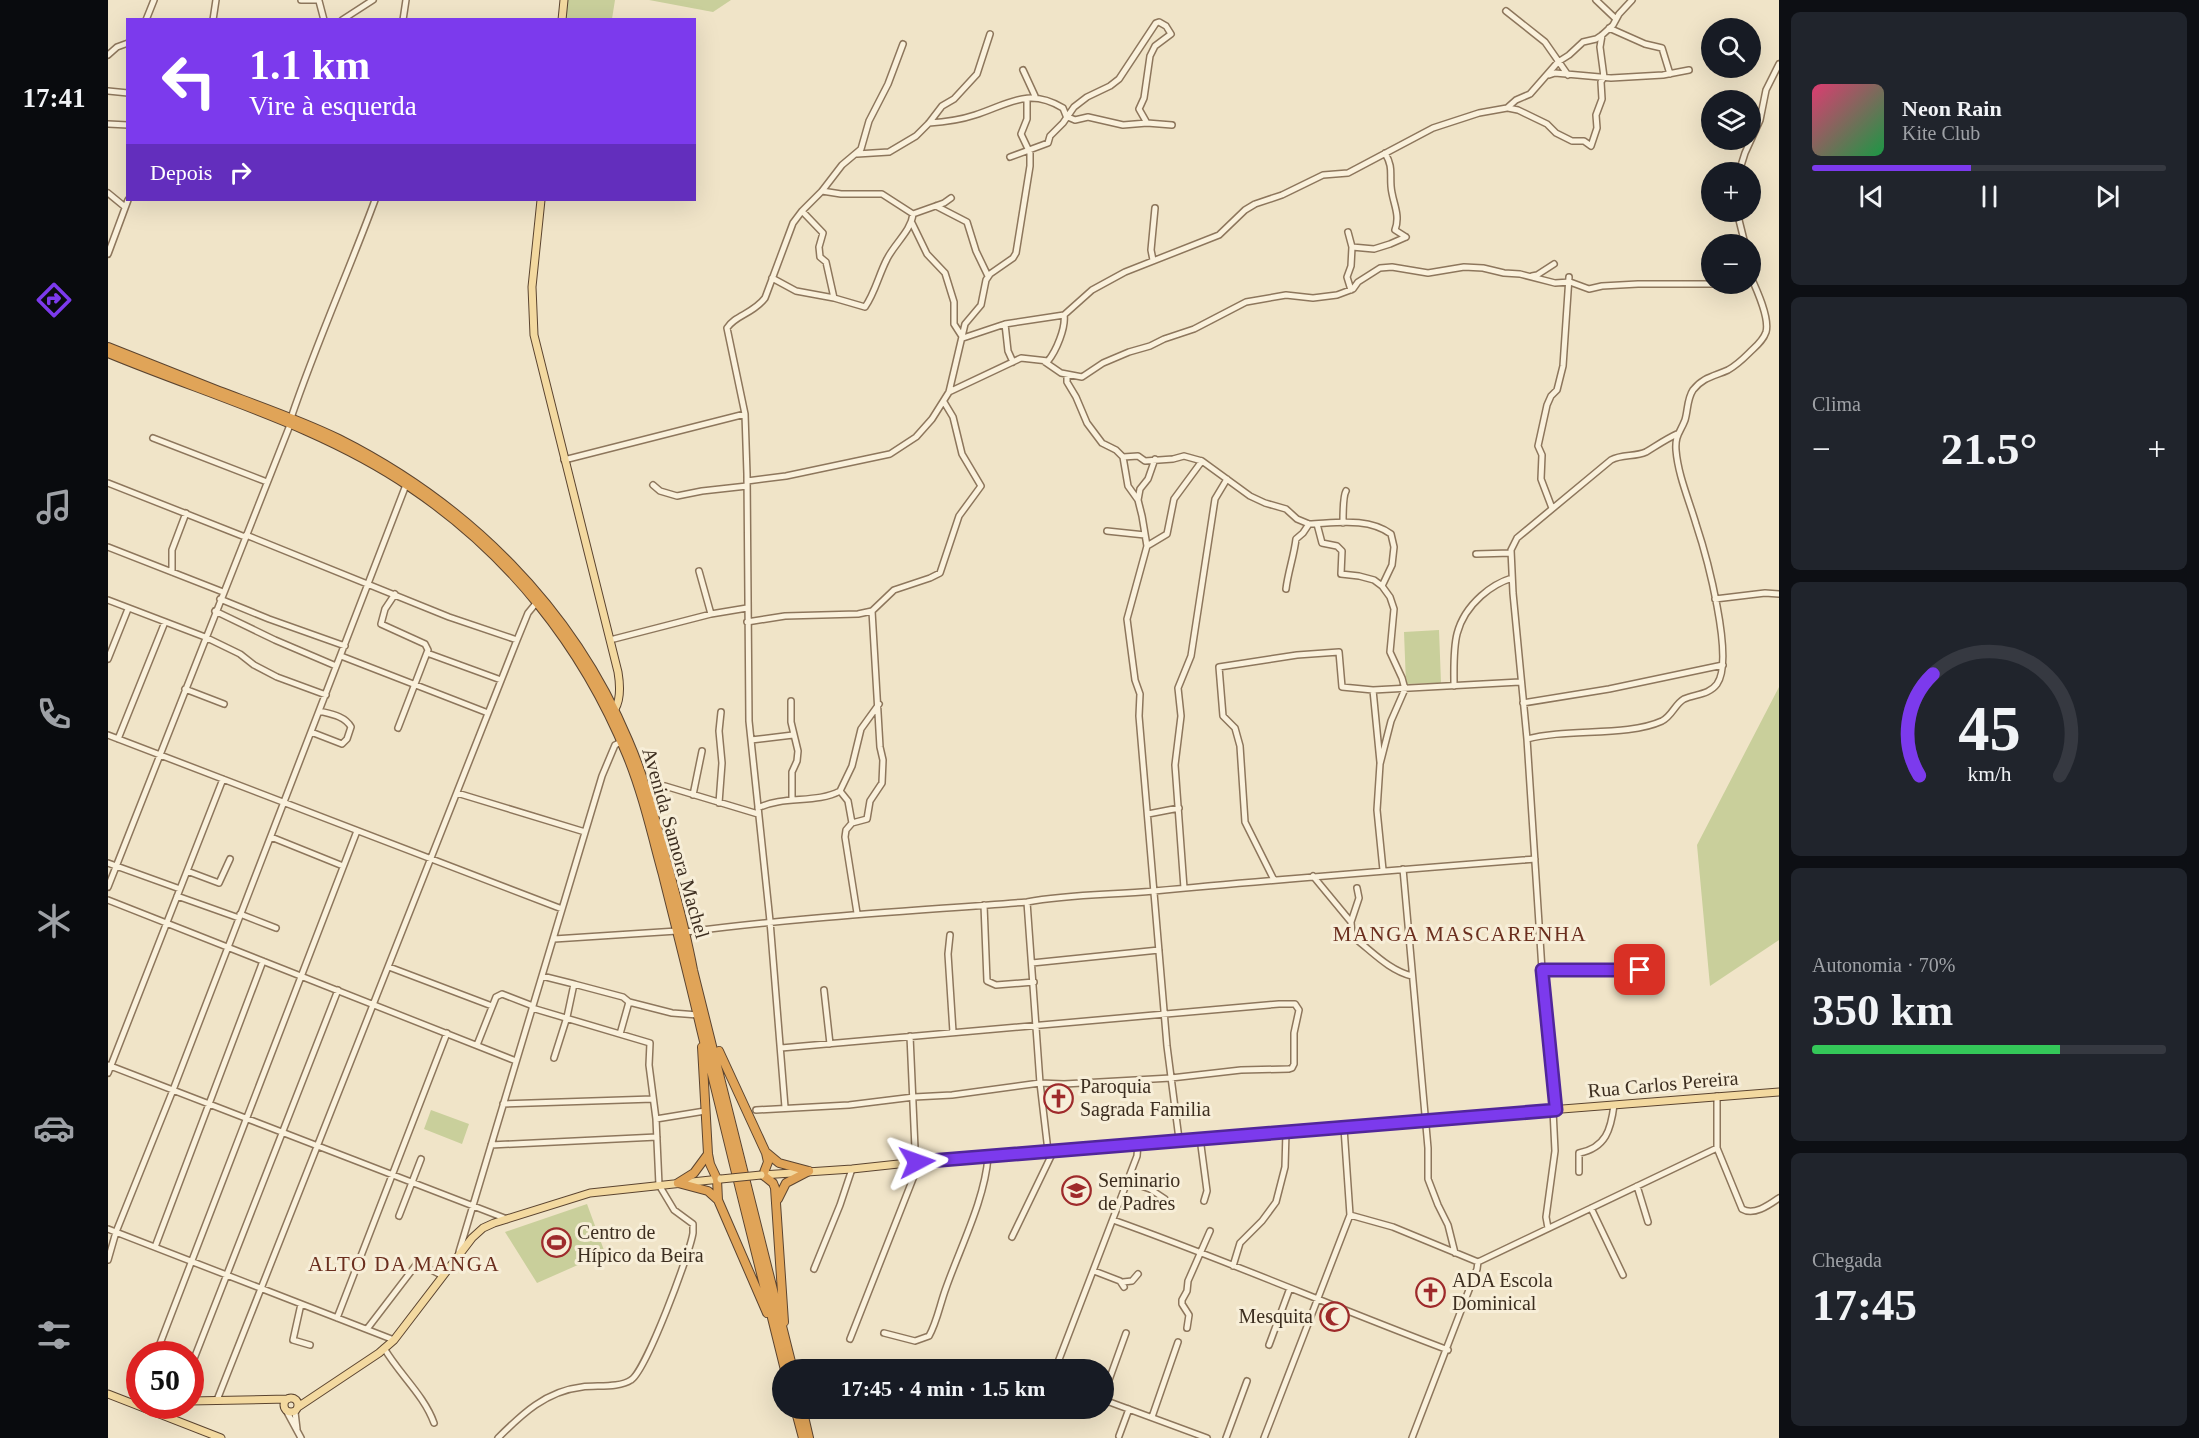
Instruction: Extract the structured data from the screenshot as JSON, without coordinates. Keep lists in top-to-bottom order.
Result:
{
  "streets": {
    "highway": ["Avenida Samora Machel"],
    "main road": ["Rua Carlos Pereira"]
  },
  "districts": ["MANGA MASCARENHA", "ALTO DA MANGA"],
  "places": {
    "church": ["Paroquia Sagrada Familia", "ADA Escola Dominical"],
    "school or university": ["Seminario de Padres"],
    "sports": ["Centro de Hípico da Beira"],
    "mosque": ["Mesquita"]
  },
  "page": {
    "tabs": "17:41",
    "map_buttons": ["+", "−"],
    "turn": ["1.1 km", "Vire à esquerda"],
    "song": ["Neon Rain", "Kite Club"],
    "then": "Depois",
    "tile": [
      "Clima",
      ["Autonomia · 70%", "350 km"],
      ["Chegada", "17:45"]
    ],
    "heat": ["−", "21.5°", "+"],
    "limit": "50",
    "trip": "17:45 · 4 min · 1.5 km",
    "gauge": ["45", "km/h"]
  }
}
